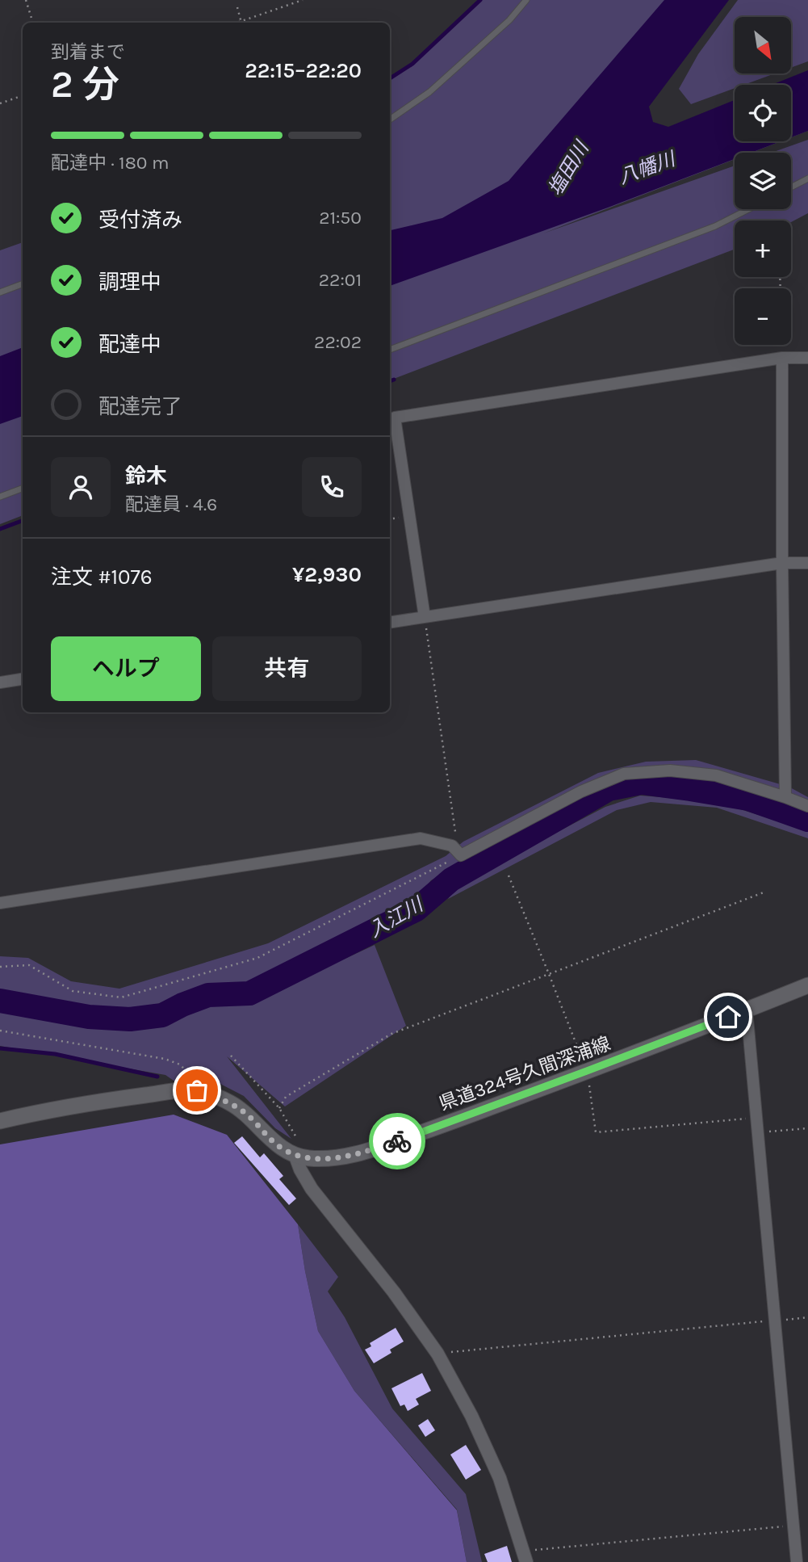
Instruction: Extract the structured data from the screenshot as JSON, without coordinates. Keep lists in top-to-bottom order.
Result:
{
  "streets": {
    "main road": ["県道324号久間深浦線"]
  },
  "water": ["八幡川", "塩田川", "入江川"],
  "north": "bottom right",
  "page": {
    "map_buttons": ["+", "−"],
    "heading": ["2 分", "到着まで", "22:15–22:20"],
    "panel": [
      "鈴木",
      "配達員 · 4.6",
      "注文 #1076",
      "¥2,930"
    ],
    "bar": "配達中 · 180 m",
    "list": [
      ["受付済み", "21:50"],
      ["調理中", "22:01"],
      ["配達中", "22:02"],
      "配達完了"
    ],
    "buttons": ["ヘルプ", "共有"]
  }
}
